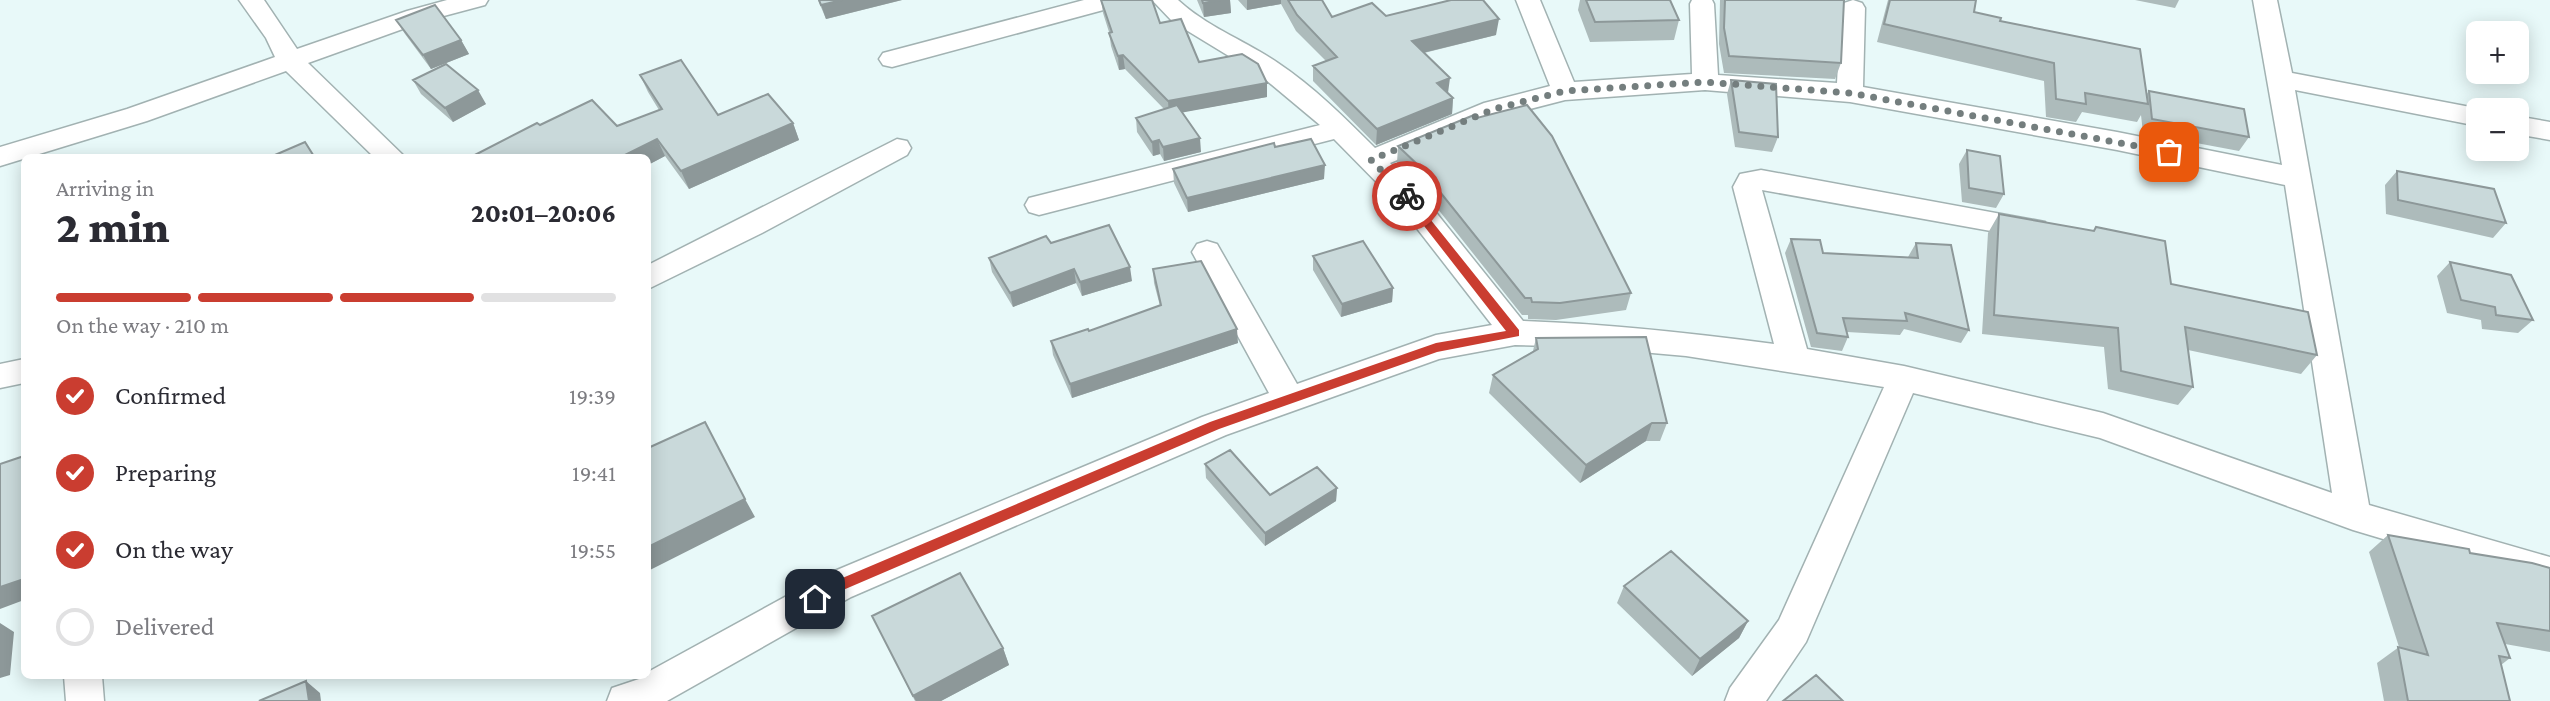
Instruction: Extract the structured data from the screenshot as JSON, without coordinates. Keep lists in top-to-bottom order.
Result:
{
  "page": {
    "map_buttons": ["+", "−"],
    "heading": ["2 min", "Arriving in", "20:01–20:06"],
    "bar": "On the way · 210 m",
    "list": [
      ["Confirmed", "19:39"],
      ["Preparing", "19:41"],
      ["On the way", "19:55"],
      "Delivered"
    ]
  }
}
